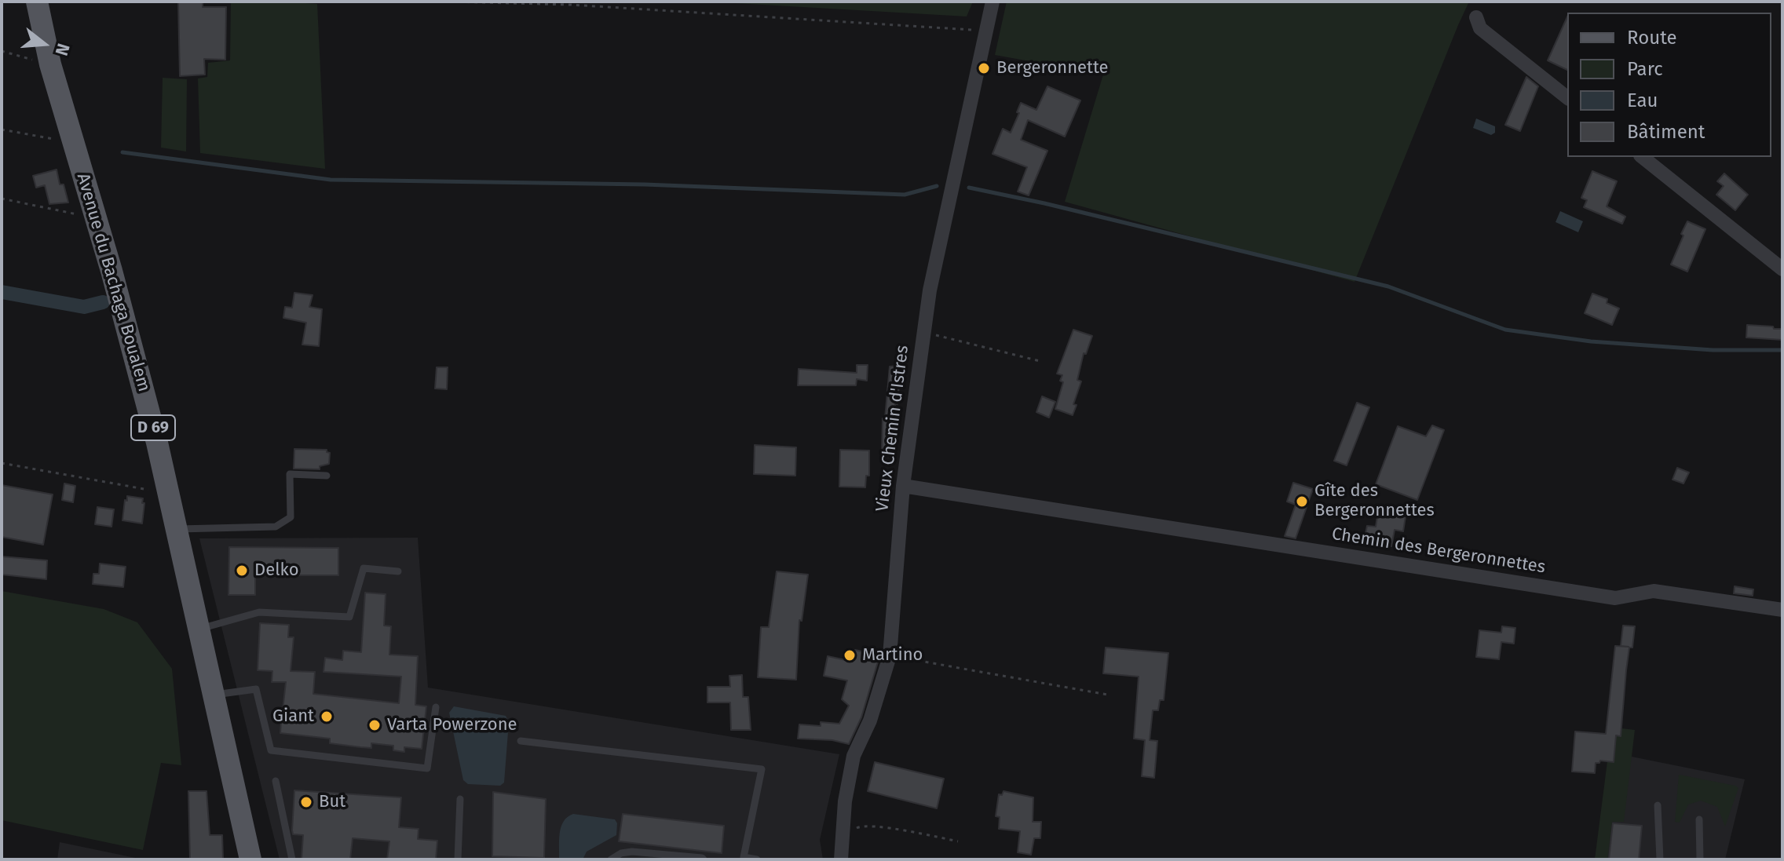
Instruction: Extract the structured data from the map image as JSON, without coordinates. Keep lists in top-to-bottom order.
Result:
{
  "streets": {
    "main road": ["Avenue du Bachaga Boualem", "D 69"],
    "street": ["Vieux Chemin d'Istres", "Chemin des Bergeronnettes"]
  },
  "crossings": [
    ["Vieux Chemin d'Istres", "Chemin des Bergeronnettes"]
  ],
  "places": [
    "Bergeronnette",
    "Gîte des Bergeronnettes",
    "Delko",
    "Martino",
    "Giant",
    "Varta Powerzone",
    "But"
  ],
  "legend": [
    "Route",
    "Parc",
    "Eau",
    "Bâtiment"
  ],
  "north": "right"
}
